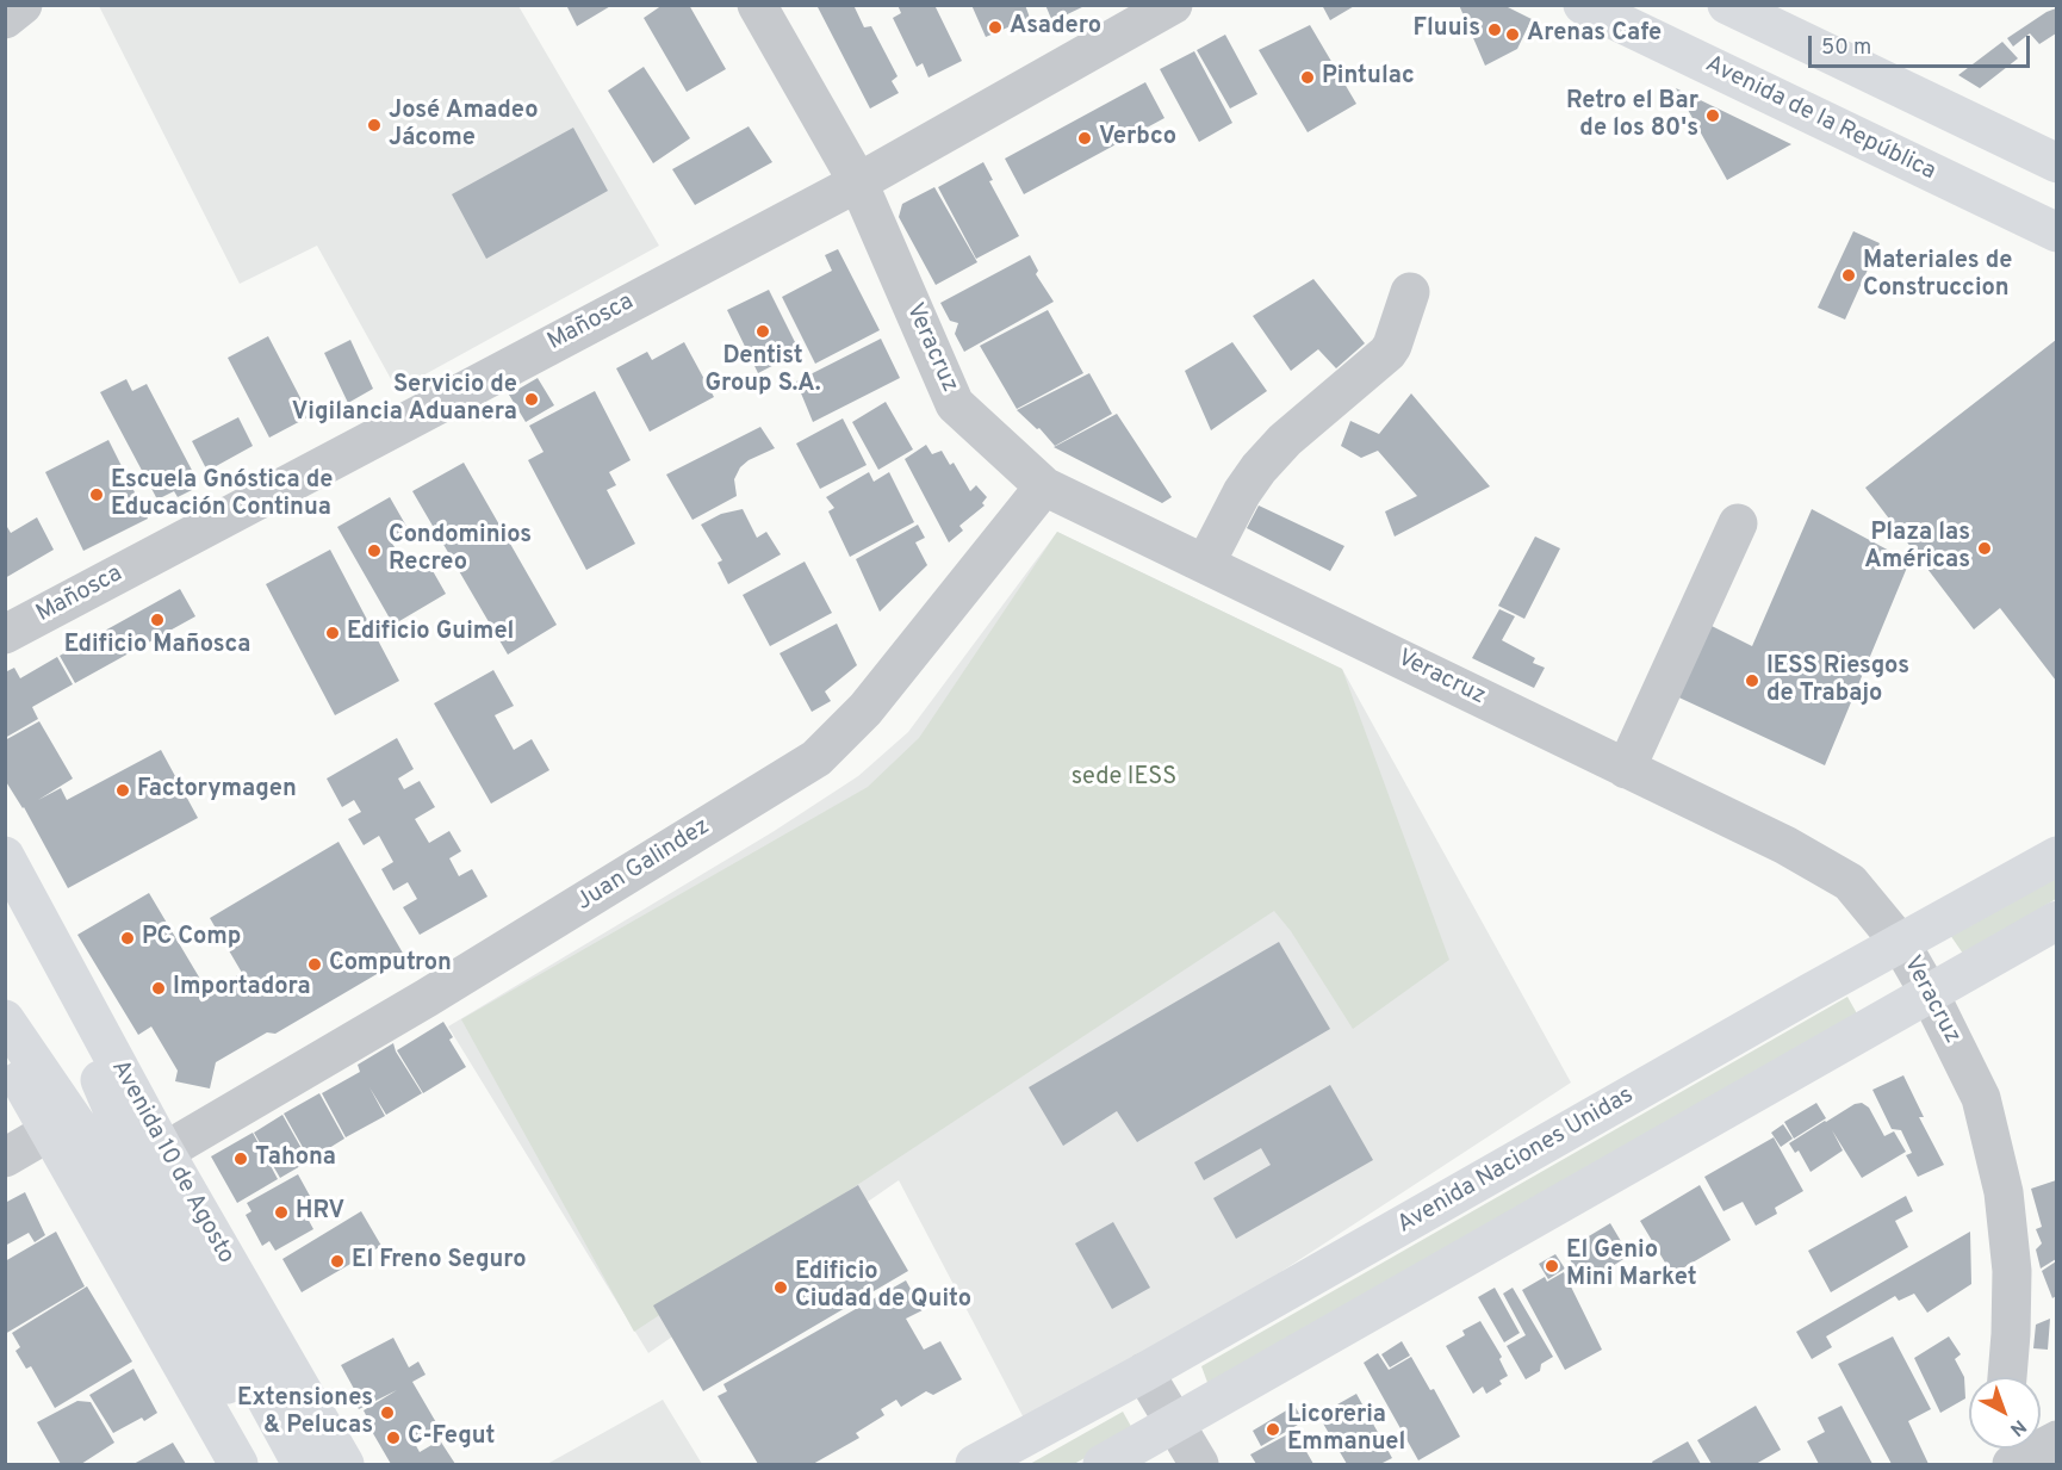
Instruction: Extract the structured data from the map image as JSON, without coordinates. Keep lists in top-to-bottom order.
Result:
{
  "streets": {
    "main road": ["Avenida de la República", "Avenida Naciones Unidas", "Avenida 10 de Agosto"],
    "street": ["Mañosca", "Veracruz", "Juan Galindez"]
  },
  "crossings": [
    ["Mañosca", "Veracruz"],
    ["Veracruz", "Juan Galindez"],
    ["Veracruz", "Avenida Naciones Unidas"],
    ["Juan Galindez", "Avenida 10 de Agosto"]
  ],
  "parks": ["sede IESS"],
  "places": [
    "Asadero",
    "Fluuis",
    "Arenas Cafe",
    "Pintulac",
    "Retro el Bar de los 80's",
    "José Amadeo Jácome",
    "Verbco",
    "Materiales de Construccion",
    "Dentist Group S.A.",
    "Servicio de Vigilancia Aduanera",
    "Escuela Gnóstica de Educación Continua",
    "Plaza las Américas",
    "Condominios Recreo",
    "Edificio Mañosca",
    "Edificio Guimel",
    "IESS Riesgos de Trabajo",
    "Factorymagen",
    "PC Comp",
    "Computron",
    "Importadora",
    "Tahona",
    "HRV",
    "El Freno Seguro",
    "El Genio Mini Market",
    "Edificio Ciudad de Quito",
    "Extensiones & Pelucas",
    "Licoreria Emmanuel",
    "C-Fegut"
  ],
  "scale_bar": "50 m",
  "north": "bottom right"
}
